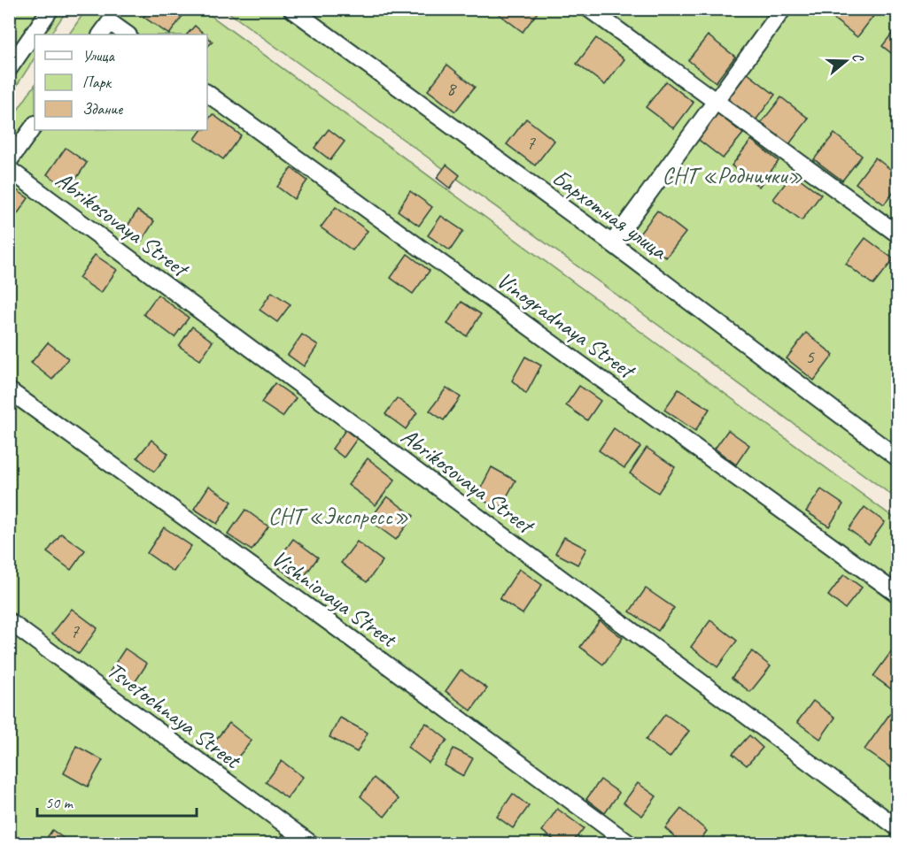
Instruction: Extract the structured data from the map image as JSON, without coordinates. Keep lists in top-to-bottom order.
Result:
{
  "streets": {
    "street": [
      "Бархотная улица",
      "Abrikosovaya Street",
      "Vinogradnaya Street",
      "Vishniovaya Street",
      "Tsvetochnaya Street"
    ]
  },
  "parks": ["СНТ «Роднички»", "СНТ «Экспресс»"],
  "house_numbers": [
    "8",
    "7",
    "5",
    "7"
  ],
  "legend": ["Улица", "Парк", "Здание"],
  "scale_bar": "50 m",
  "north": "right"
}
